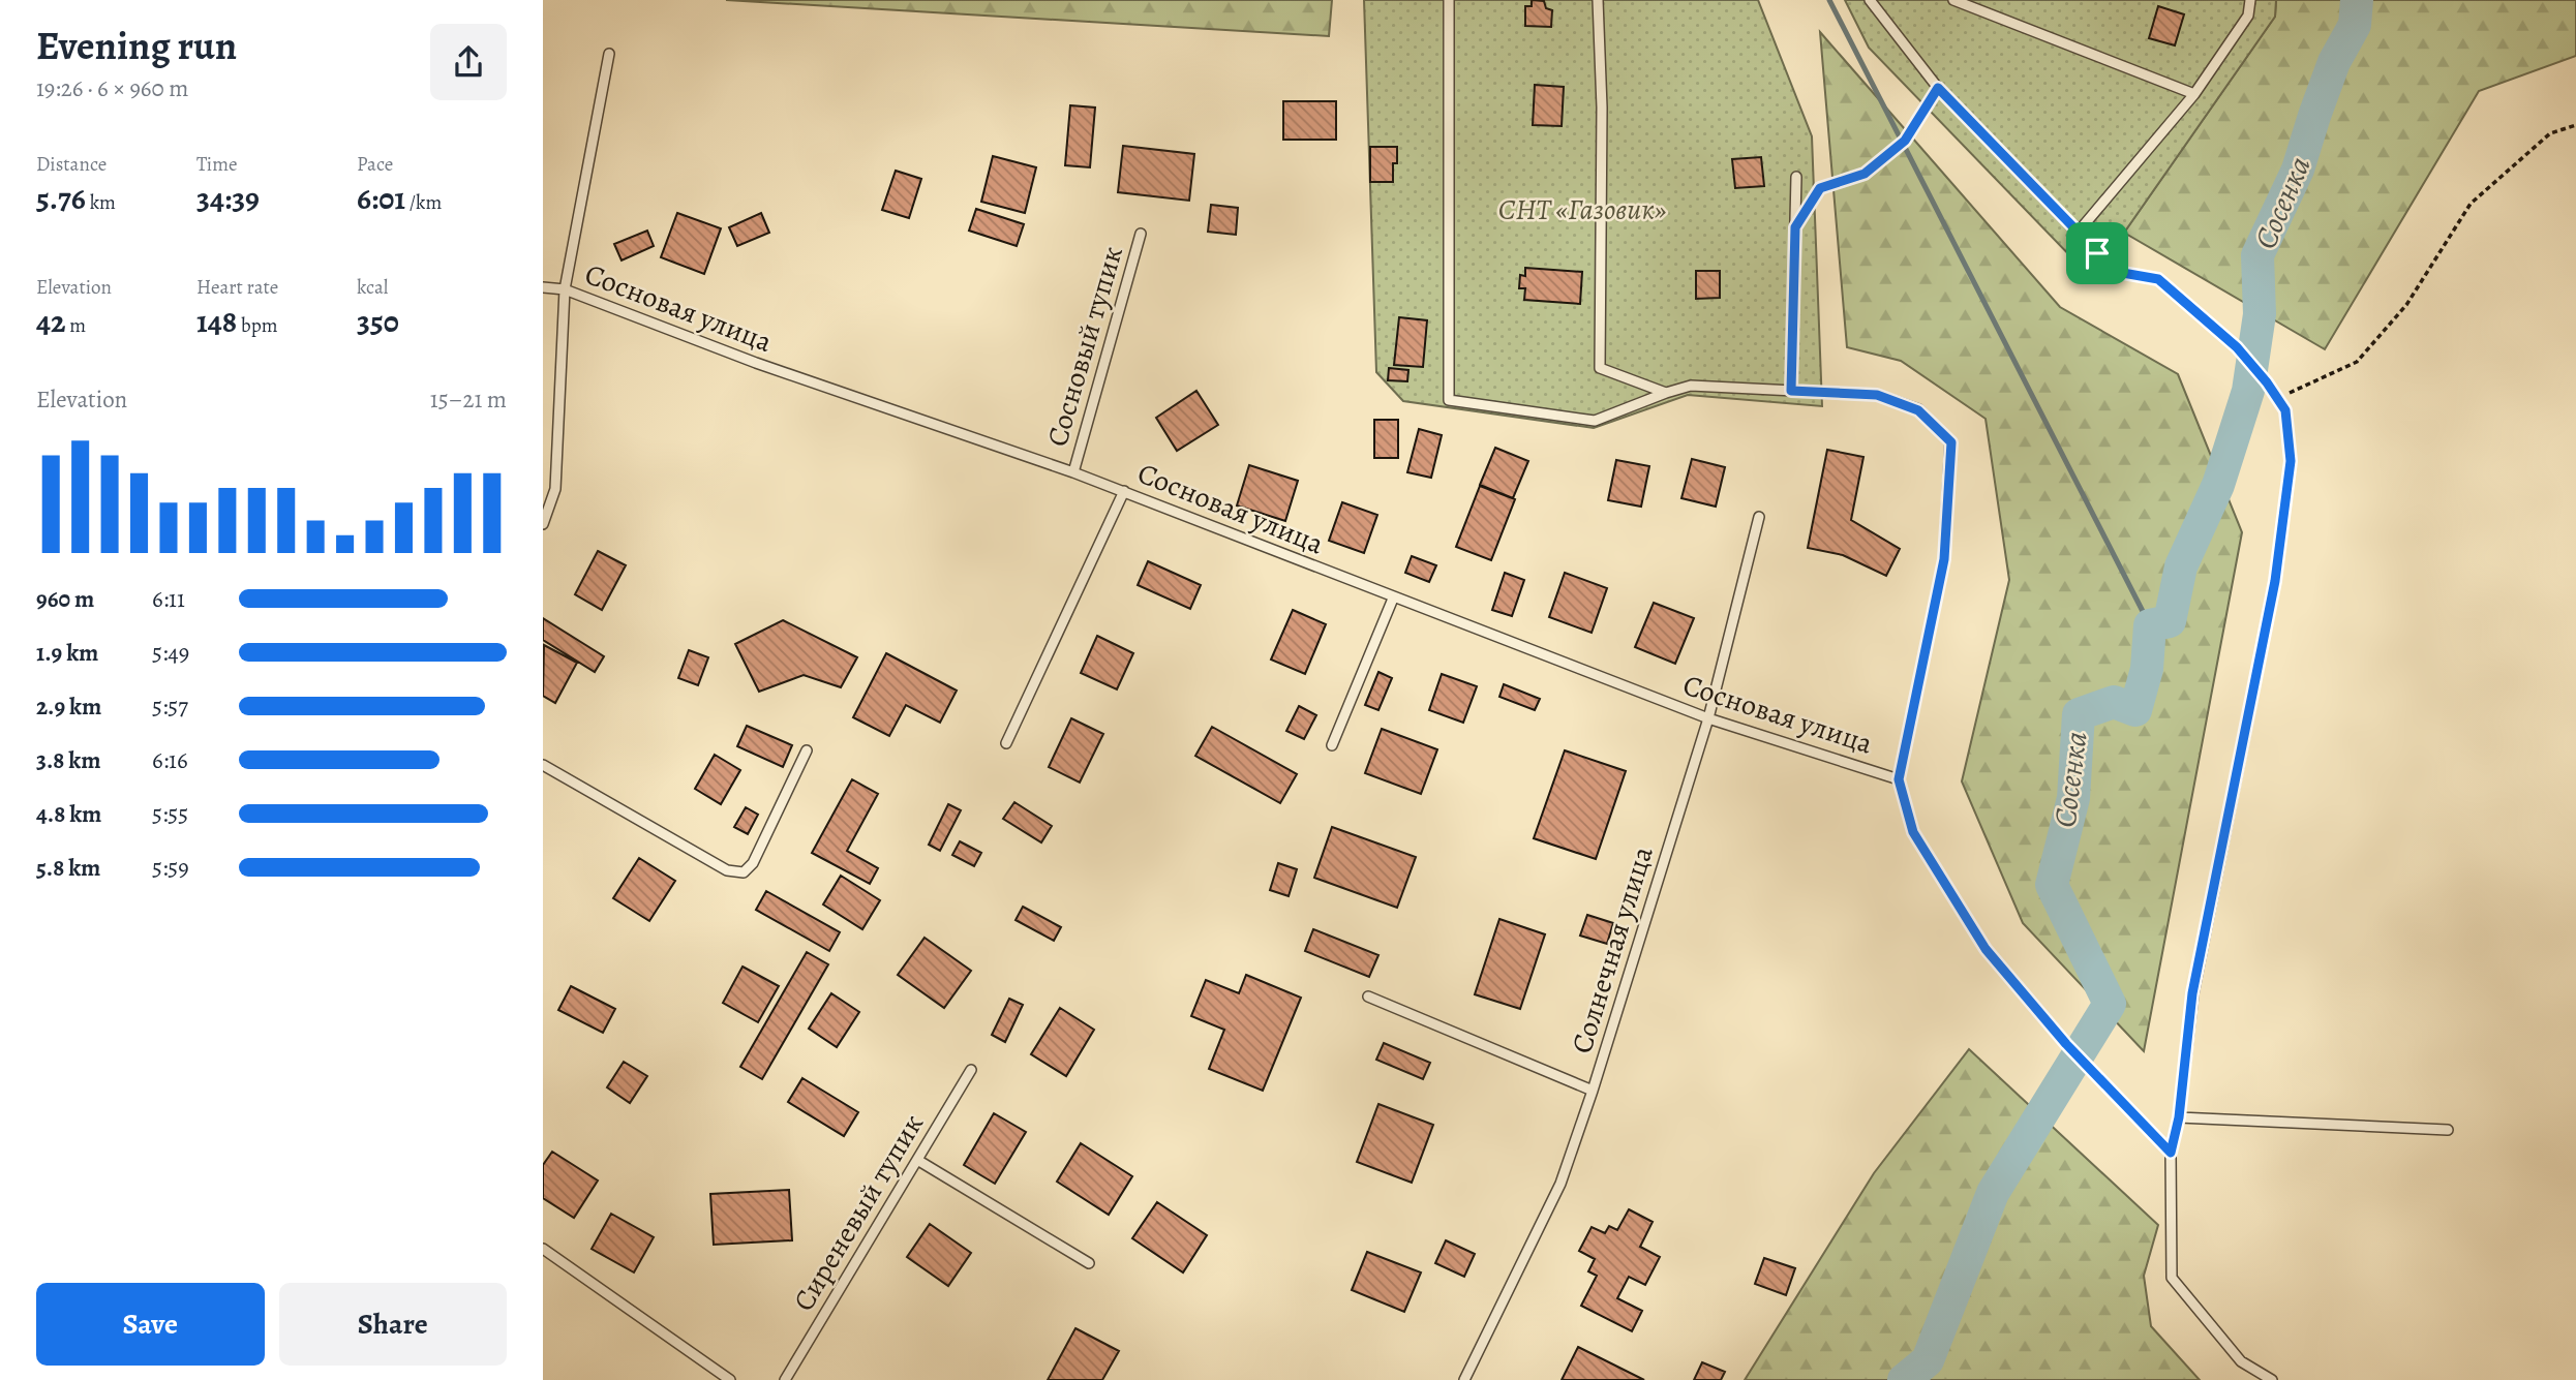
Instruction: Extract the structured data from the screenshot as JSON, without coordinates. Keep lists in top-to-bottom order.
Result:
{
  "streets": {
    "lane": [
      "Сосновая улица",
      "Сосновый тупик",
      "Солнечная улица",
      "Сиреневый тупик"
    ]
  },
  "crossings": [
    ["Сосновая улица", "Сосновый тупик"],
    ["Сосновая улица", "Солнечная улица"]
  ],
  "water": ["Сосенка"],
  "parks": ["СНТ «Газовик»"],
  "page": {
    "heading": ["Evening run", "19:26 · 6 × 960 m"],
    "stats": [
      ["Distance", "5.76 km"],
      ["Time", "34:39"],
      ["Pace", "6:01 /km"],
      ["Elevation", "42 m"],
      ["Heart rate", "148 bpm"],
      ["kcal", "350"]
    ],
    "chart": ["Elevation", "15–21 m"],
    "list": [
      {
        "name": "960 m",
        "note": "6:11"
      },
      {
        "name": "1.9 km",
        "note": "5:49"
      },
      {
        "name": "2.9 km",
        "note": "5:57"
      },
      {
        "name": "3.8 km",
        "note": "6:16"
      },
      {
        "name": "4.8 km",
        "note": "5:55"
      },
      {
        "name": "5.8 km",
        "note": "5:59"
      }
    ],
    "buttons": ["Save", "Share"]
  }
}
